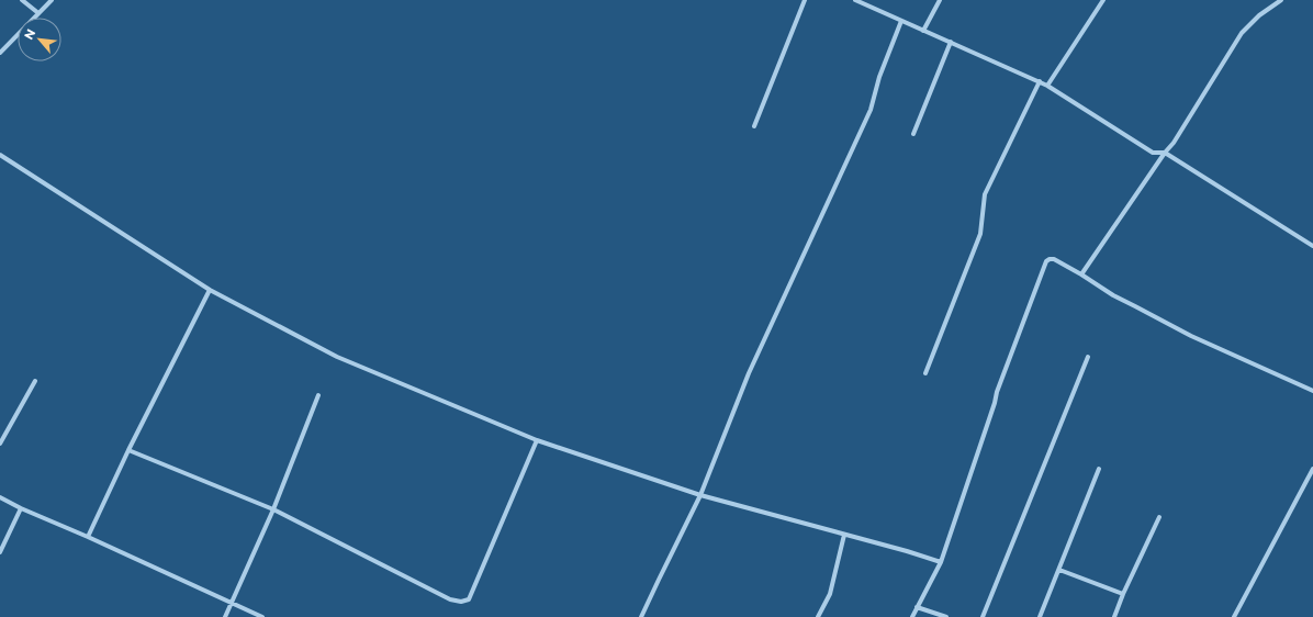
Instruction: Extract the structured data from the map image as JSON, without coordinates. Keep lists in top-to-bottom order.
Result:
{
  "north": "top left"
}
